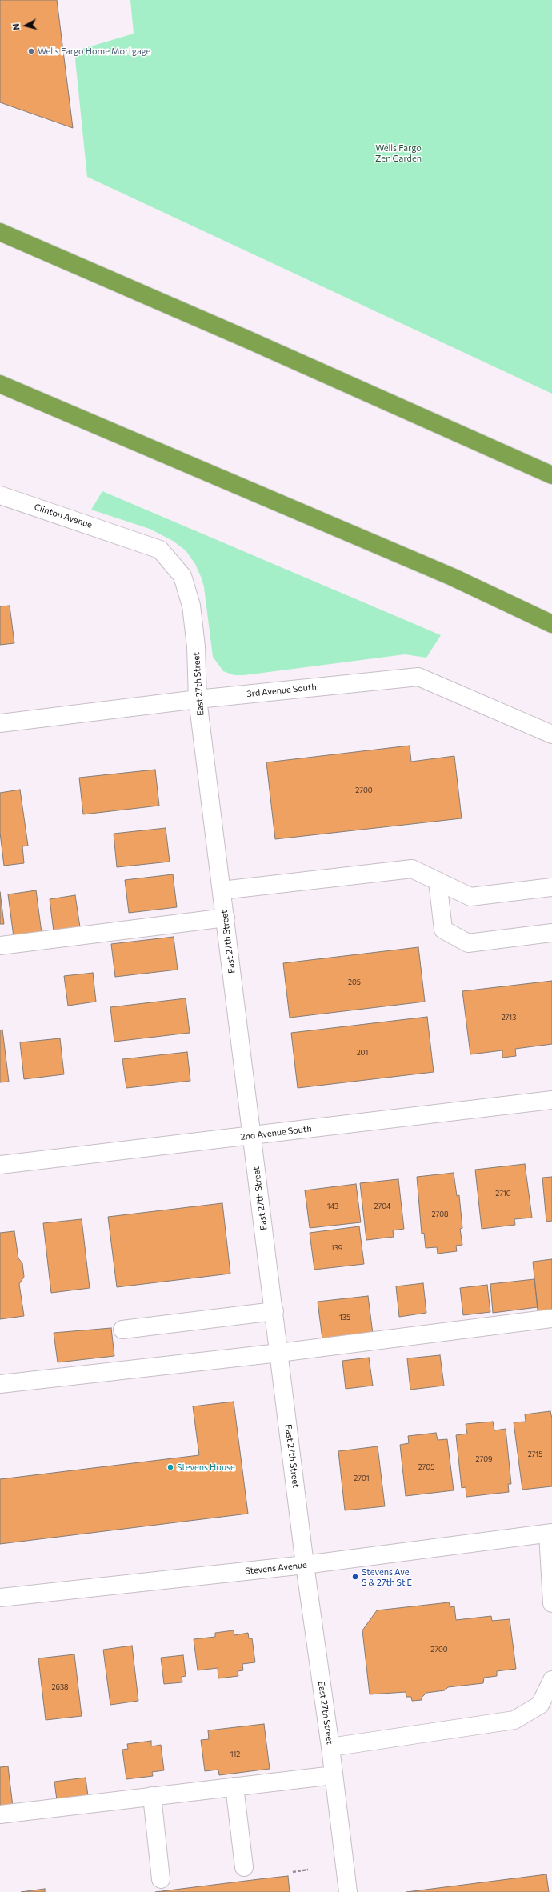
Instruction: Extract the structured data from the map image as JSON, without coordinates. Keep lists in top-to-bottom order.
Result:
{
  "streets": {
    "street": [
      "Clinton Avenue",
      "East 27th Street",
      "3rd Avenue South",
      "2nd Avenue South",
      "Stevens Avenue"
    ]
  },
  "crossings": [
    ["Clinton Avenue", "East 27th Street"],
    ["East 27th Street", "3rd Avenue South"],
    ["East 27th Street", "2nd Avenue South"],
    ["East 27th Street", "Stevens Avenue"]
  ],
  "parks": ["Wells Fargo Zen Garden"],
  "places": ["Wells Fargo Home Mortgage", "Stevens House", "Stevens Ave S & 27th St E"],
  "house_numbers": [
    "2700",
    "205",
    "2713",
    "201",
    "2710",
    "143",
    "2704",
    "2708",
    "139",
    "135",
    "2715",
    "2709",
    "2705",
    "2701",
    "2700",
    "2638",
    "112"
  ],
  "north": "left"
}
